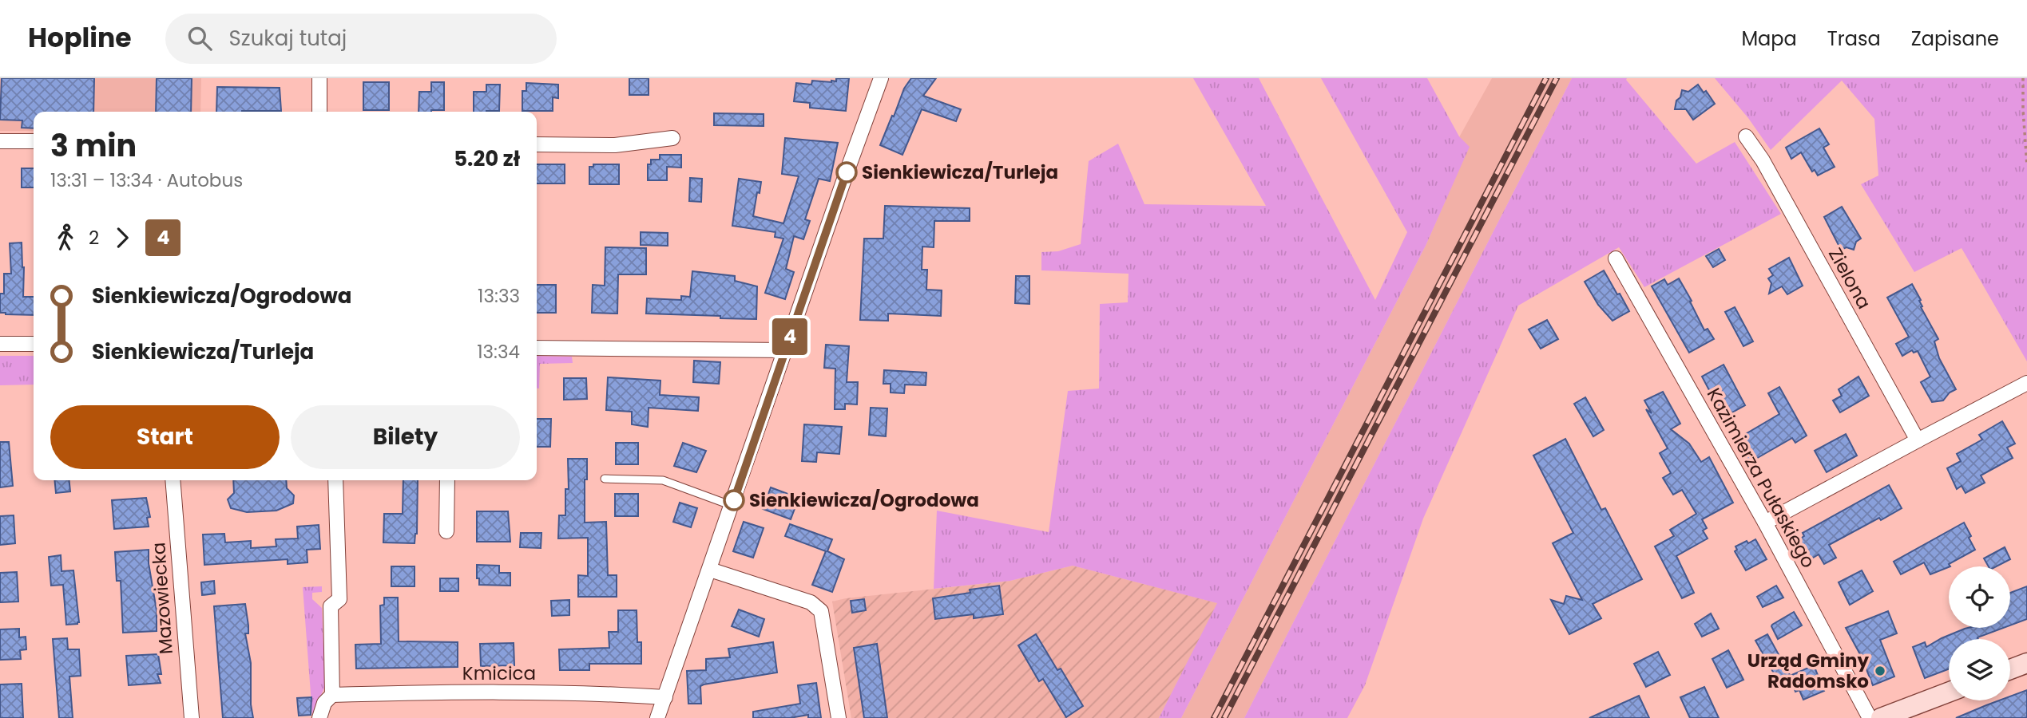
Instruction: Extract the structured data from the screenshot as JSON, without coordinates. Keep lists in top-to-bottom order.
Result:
{
  "streets": {
    "street": [
      "Zielona",
      "Kazimierza Pułaskiego",
      "Mazowiecka",
      "Kmicica"
    ]
  },
  "places": ["Sienkiewicza/Turleja", "Sienkiewicza/Ogrodowa", "Urząd Gminy Radomsko"],
  "lines": ["bus line 4"],
  "page": {
    "header": "Hopline",
    "search": "Szukaj tutaj",
    "nav": ["Mapa", "Trasa", "Zapisane"],
    "on_map": "4",
    "heading": ["3 min", "13:31 – 13:34 · Autobus", "5.20 zł"],
    "legs": ["2", "4"],
    "list": [
      {
        "name": "Sienkiewicza/Ogrodowa",
        "value": "13:33"
      },
      {
        "name": "Sienkiewicza/Turleja",
        "value": "13:34"
      }
    ],
    "buttons": ["Start", "Bilety"]
  }
}
